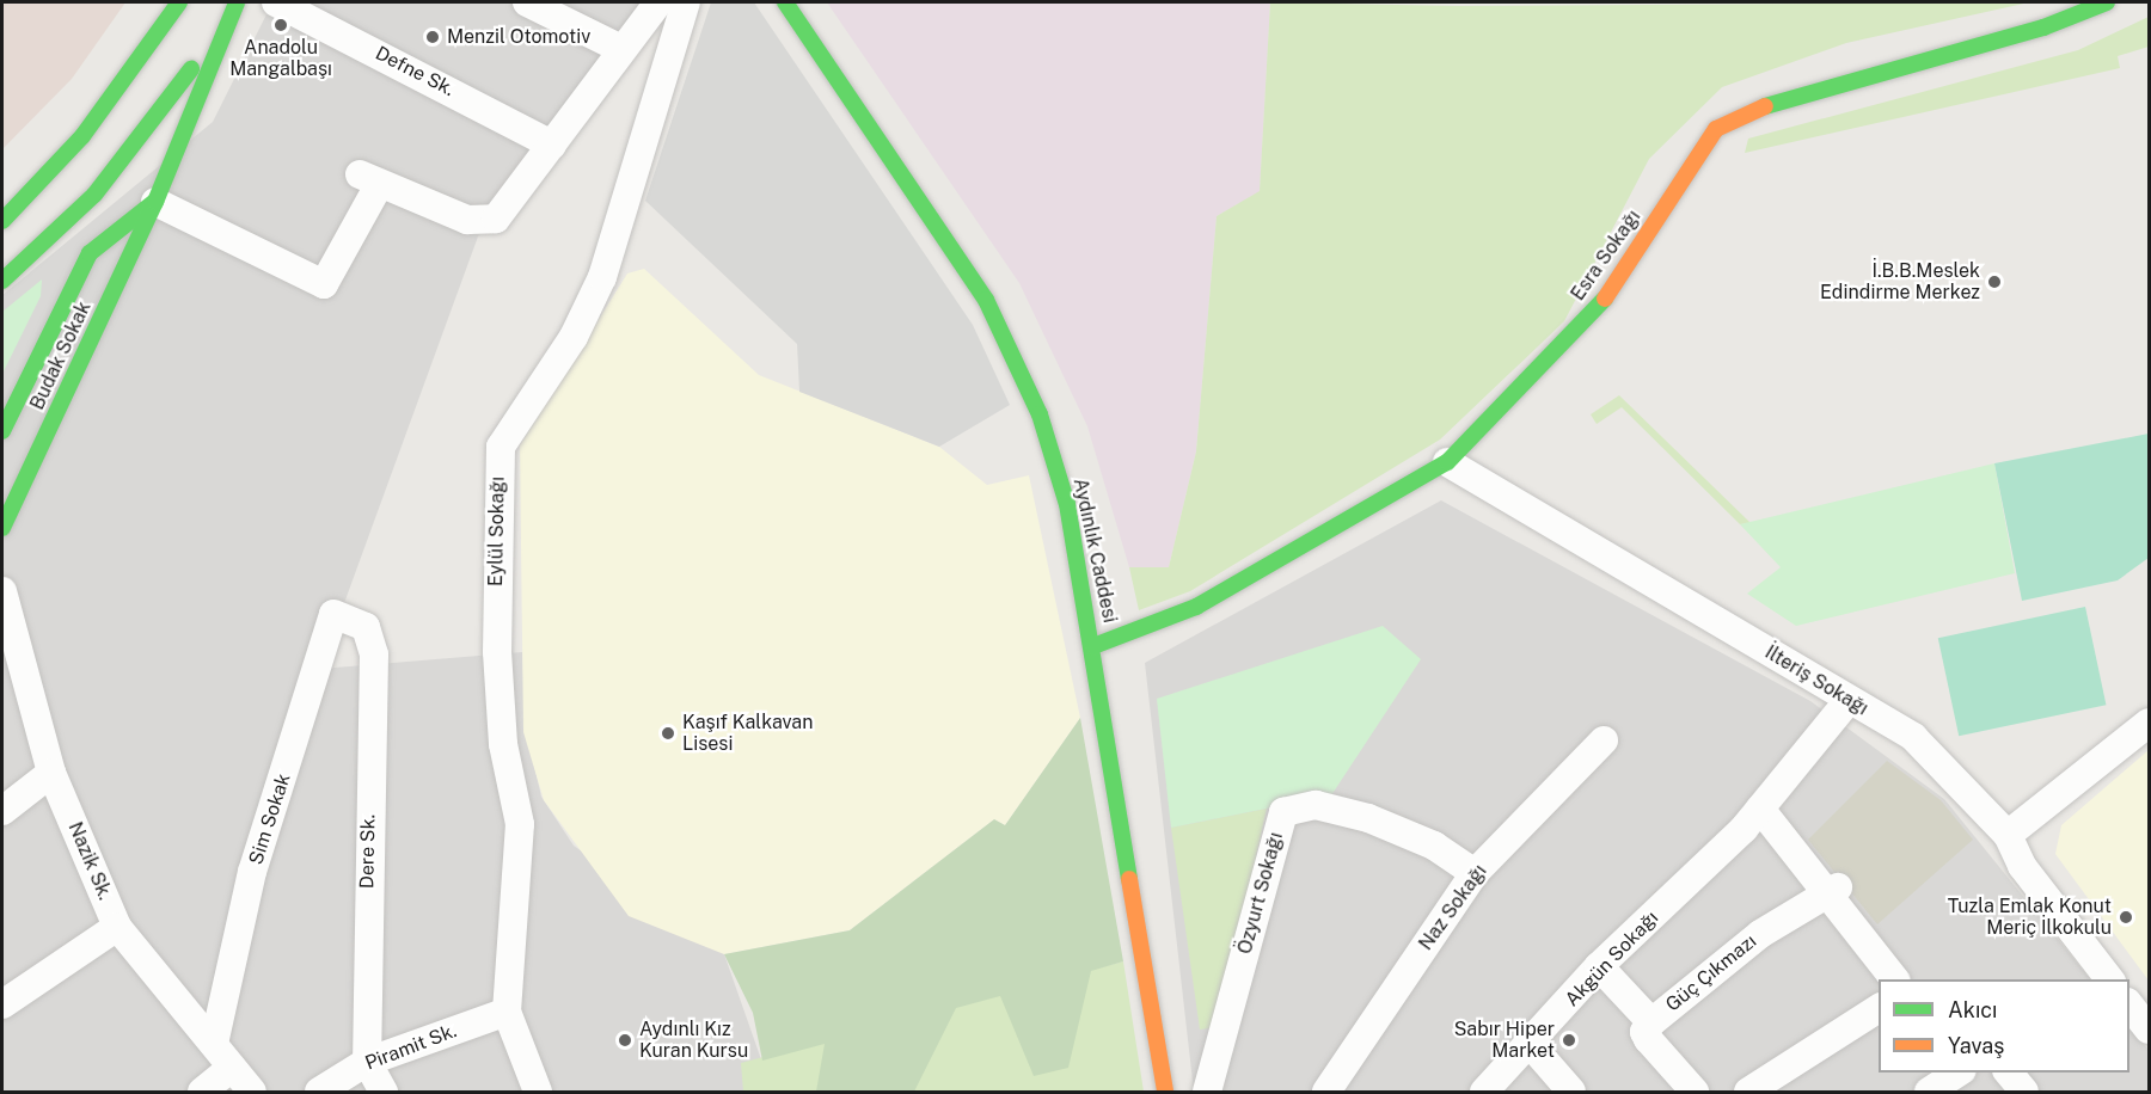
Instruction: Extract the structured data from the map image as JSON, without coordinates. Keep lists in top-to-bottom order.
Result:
{
  "streets": {
    "street": [
      "Defne Sk.",
      "Esra Sokağı",
      "Budak Sokak",
      "Eylül Sokağı",
      "Aydınlık Caddesi",
      "İlteriş Sokağı",
      "Sim Sokak",
      "Dere Sk.",
      "Nazik Sk.",
      "Özyurt Sokağı",
      "Naz Sokağı",
      "Akgün Sokağı",
      "Güç Çıkmazı",
      "Piramit Sk."
    ]
  },
  "crossings": [
    ["Esra Sokağı", "Aydınlık Caddesi"],
    ["Esra Sokağı", "İlteriş Sokağı"],
    ["Eylül Sokağı", "Piramit Sk."],
    ["İlteriş Sokağı", "Akgün Sokağı"],
    ["Sim Sokak", "Dere Sk."],
    ["Sim Sokak", "Nazik Sk."],
    ["Dere Sk.", "Piramit Sk."],
    ["Özyurt Sokağı", "Naz Sokağı"],
    ["Akgün Sokağı", "Güç Çıkmazı"]
  ],
  "places": [
    "Anadolu Mangalbaşı",
    "Menzil Otomotiv",
    "İ.B.B.Meslek Edindirme Merkez",
    "Kaşıf Kalkavan Lisesi",
    "Tuzla Emlak Konut Meriç İlkokulu",
    "Aydınlı Kız Kuran Kursu",
    "Sabır Hiper Market"
  ],
  "legend": ["Akıcı", "Yavaş"]
}
